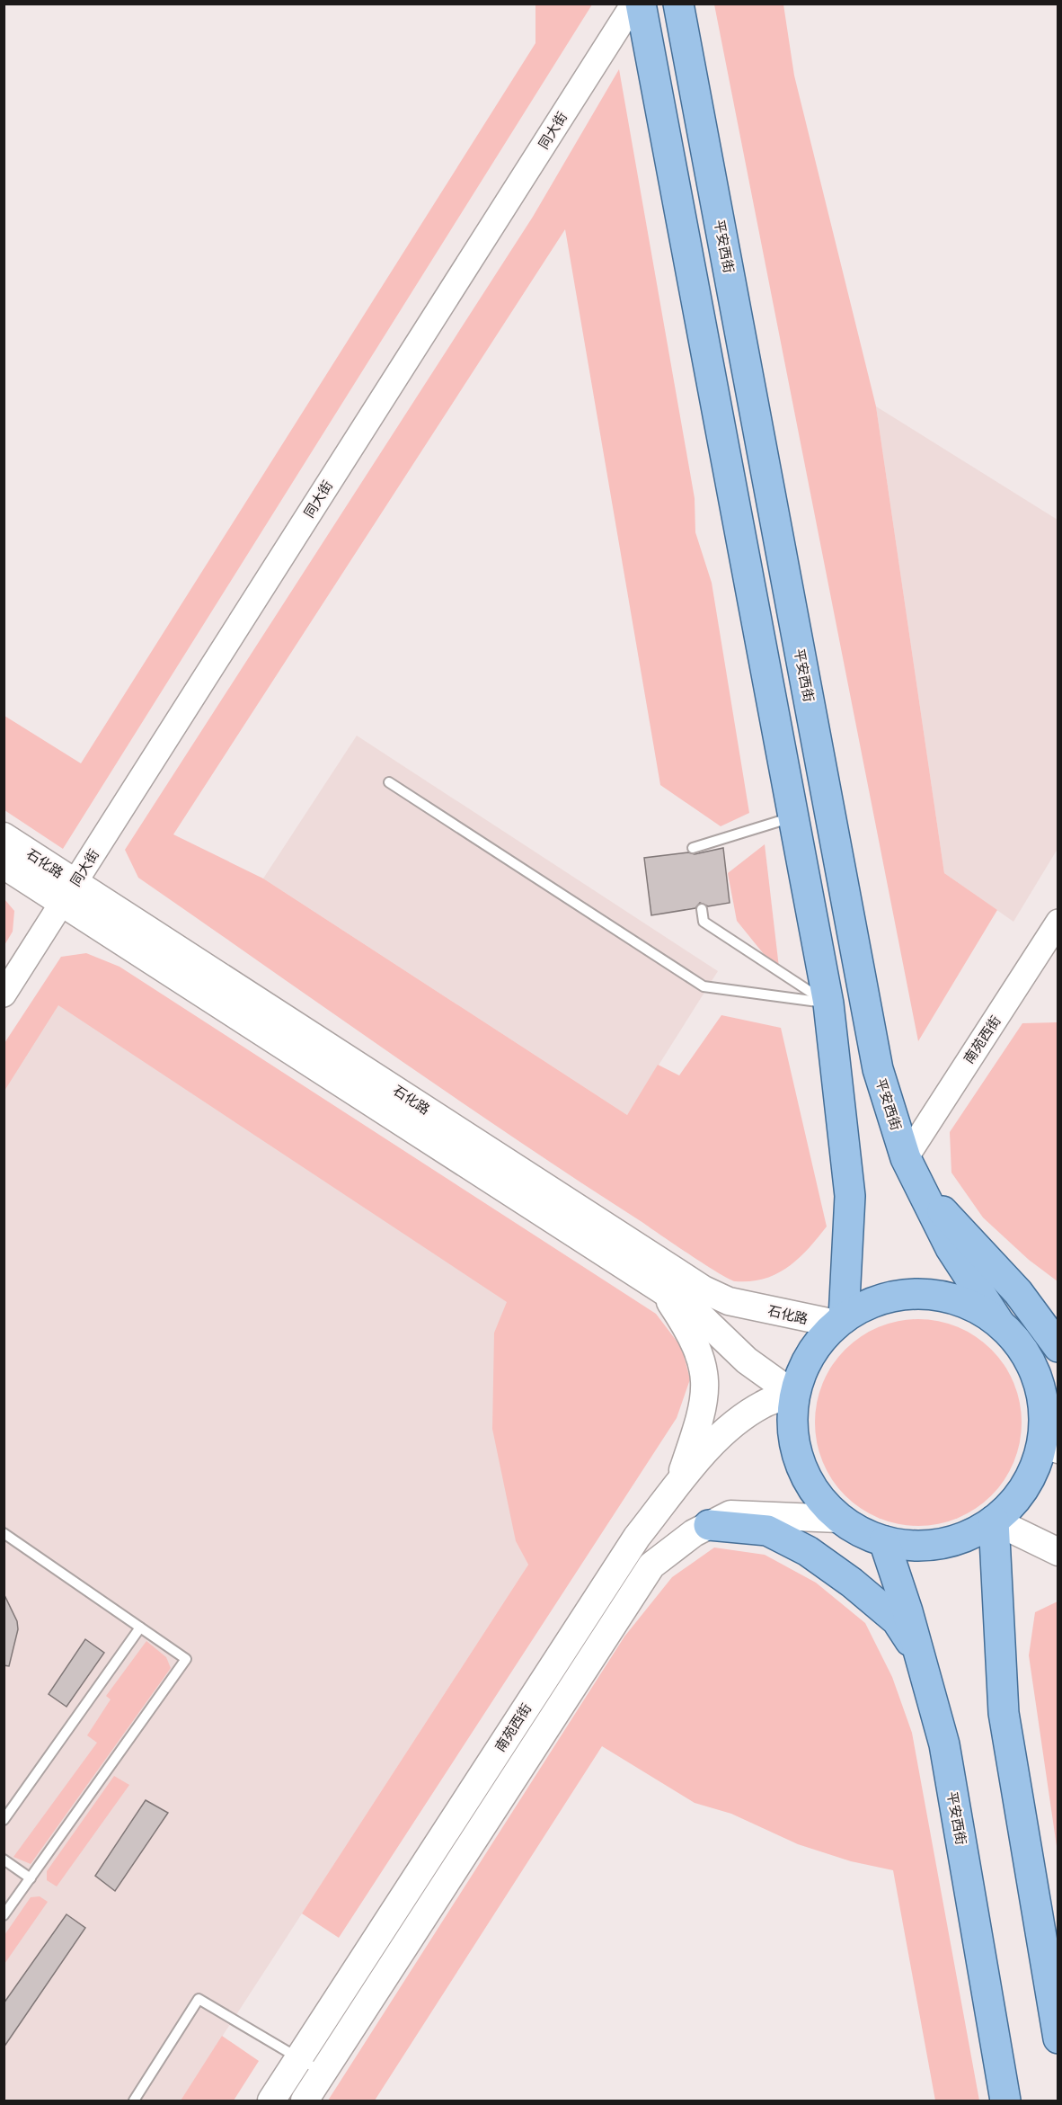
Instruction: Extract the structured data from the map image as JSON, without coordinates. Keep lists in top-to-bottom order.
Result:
{
  "streets": {
    "main road": ["平安西街", "石化路", "南苑西街"],
    "street": ["同大街"]
  },
  "crossings": [
    ["同大街", "石化路"],
    ["平安西街", "南苑西街"],
    ["石化路", "南苑西街"]
  ]
}
